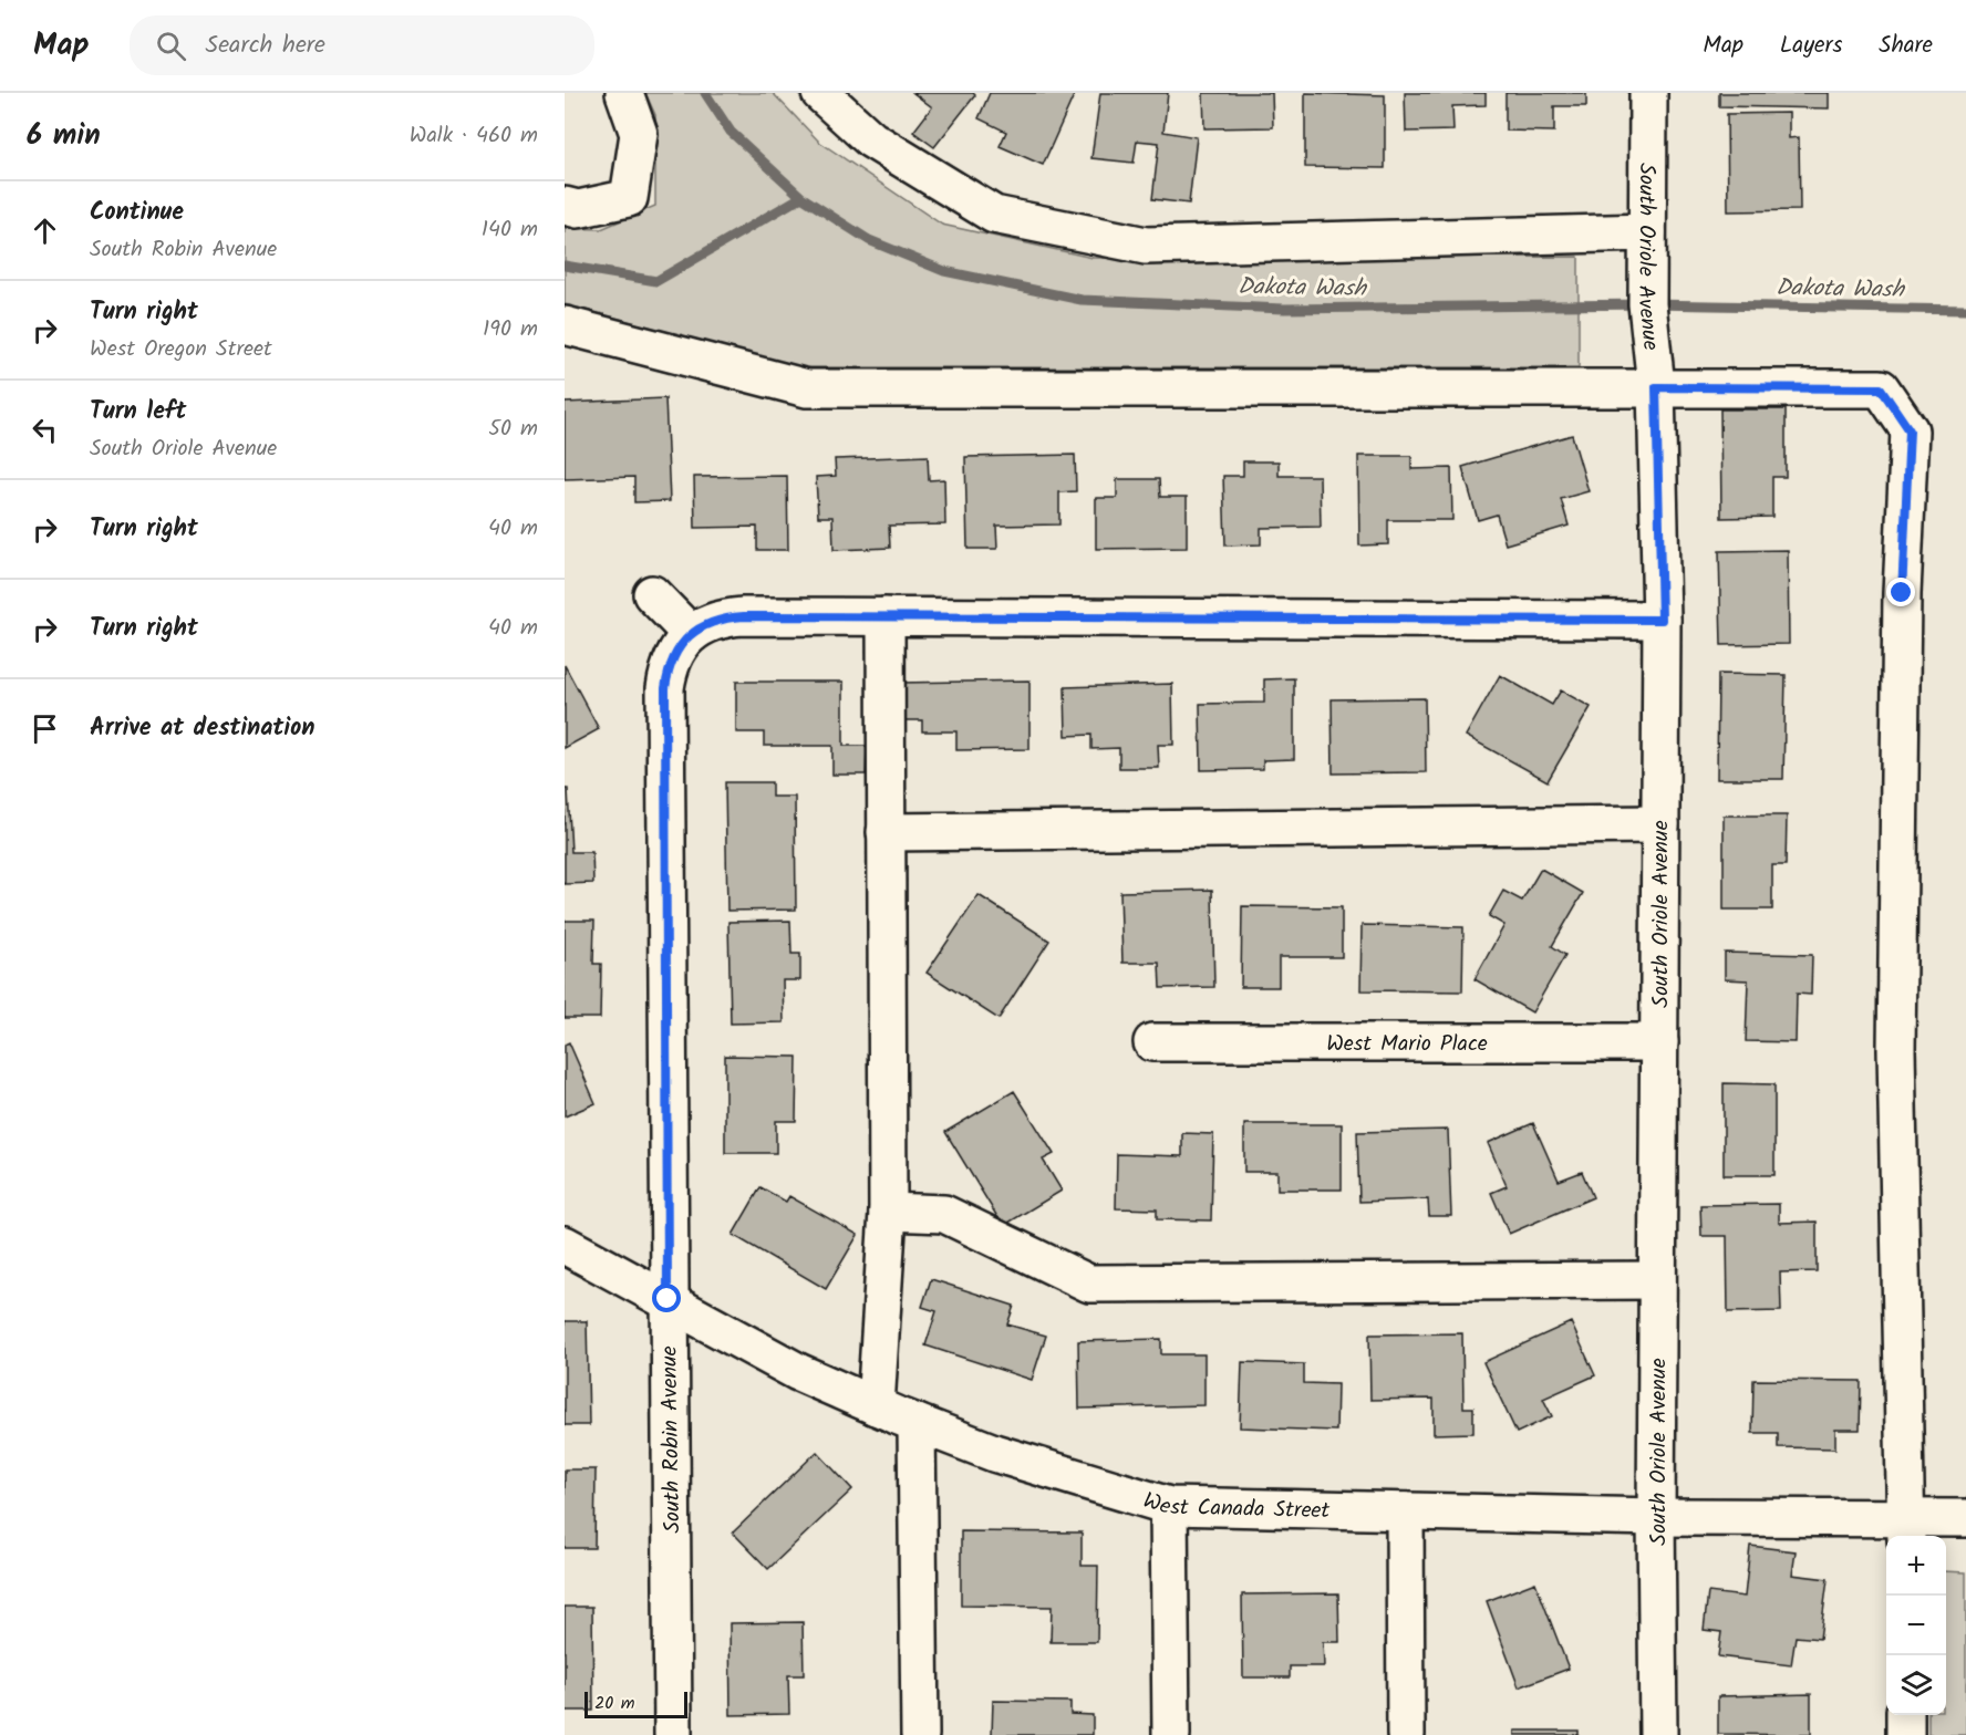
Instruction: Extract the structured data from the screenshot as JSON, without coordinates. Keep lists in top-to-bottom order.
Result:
{
  "streets": {
    "street": [
      "South Oriole Avenue",
      "West Mario Place",
      "South Robin Avenue",
      "West Canada Street"
    ]
  },
  "crossings": [
    ["South Oriole Avenue", "West Mario Place"],
    ["South Oriole Avenue", "West Canada Street"],
    ["South Robin Avenue", "West Canada Street"]
  ],
  "water": ["Dakota Wash"],
  "scale_bar": "20 m",
  "page": {
    "header": "Map",
    "search": "Search here",
    "nav": ["Map", "Layers", "Share"],
    "heading": ["6 min", "Walk · 460 m"],
    "list": [
      ["Continue", "South Robin Avenue", "140 m"],
      ["Turn right", "West Oregon Street", "190 m"],
      ["Turn left", "South Oriole Avenue", "50 m"],
      ["Turn right", "40 m"],
      ["Turn right", "40 m"],
      "Arrive at destination"
    ],
    "map_buttons": ["+", "−"],
    "scale": "20 m"
  }
}
